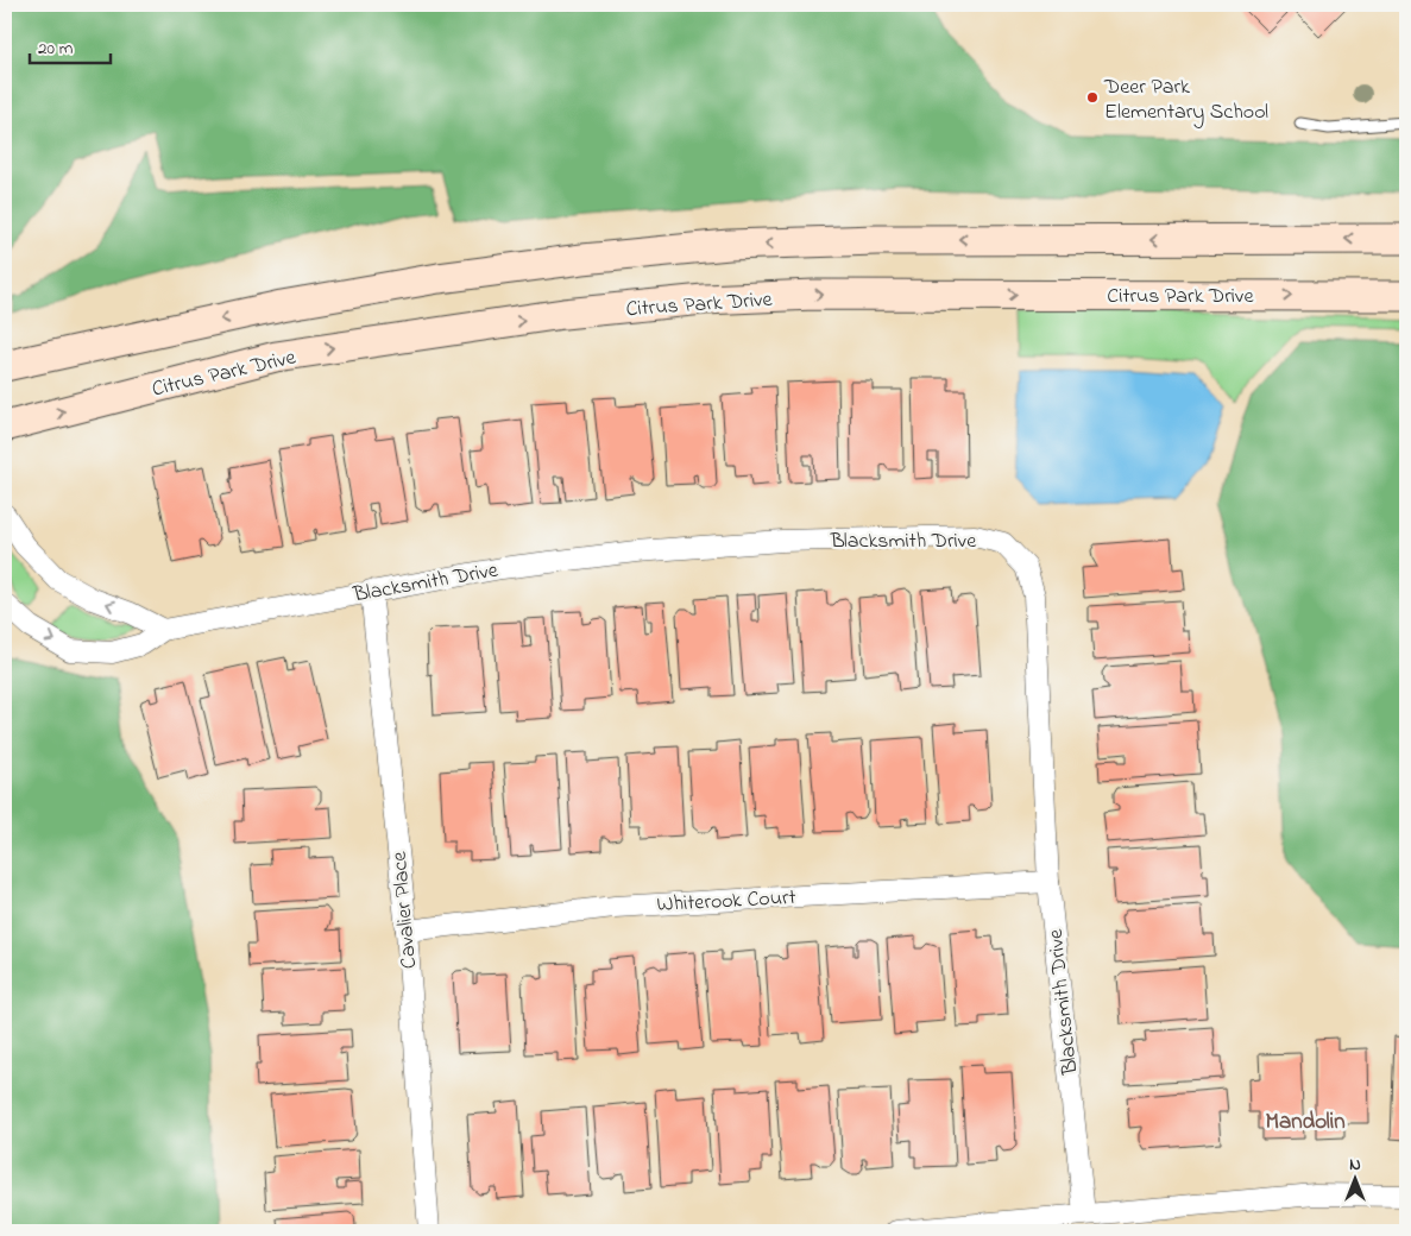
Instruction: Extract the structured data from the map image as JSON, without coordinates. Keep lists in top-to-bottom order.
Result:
{
  "streets": {
    "street": [
      "Citrus Park Drive",
      "Blacksmith Drive",
      "Whiterook Court",
      "Cavalier Place"
    ]
  },
  "crossings": [
    ["Blacksmith Drive", "Whiterook Court"],
    ["Blacksmith Drive", "Cavalier Place"],
    ["Whiterook Court", "Cavalier Place"]
  ],
  "districts": ["Mandolin"],
  "places": ["Deer Park Elementary School"],
  "scale_bar": "20 m",
  "north": "top"
}
